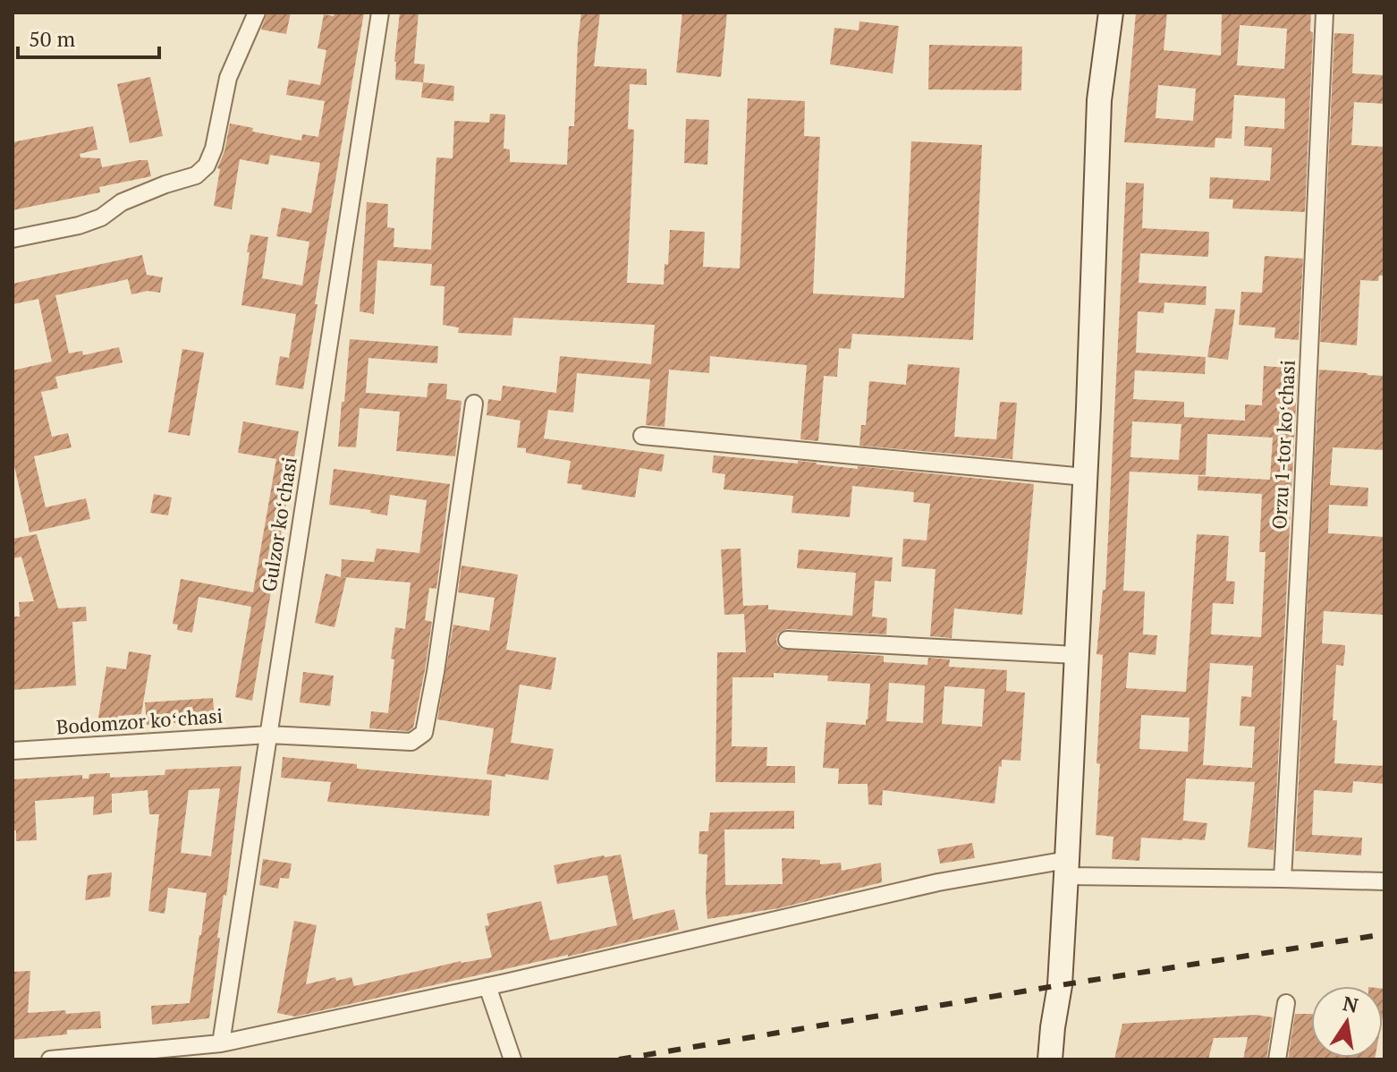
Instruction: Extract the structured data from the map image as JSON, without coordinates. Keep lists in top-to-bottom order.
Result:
{
  "streets": {
    "street": ["Orzu 1-tor koʻchasi", "Gulzor koʻchasi", "Bodomzor koʻchasi"]
  },
  "crossings": [
    ["Gulzor koʻchasi", "Bodomzor koʻchasi"]
  ],
  "scale_bar": "50 m",
  "north": "top"
}
